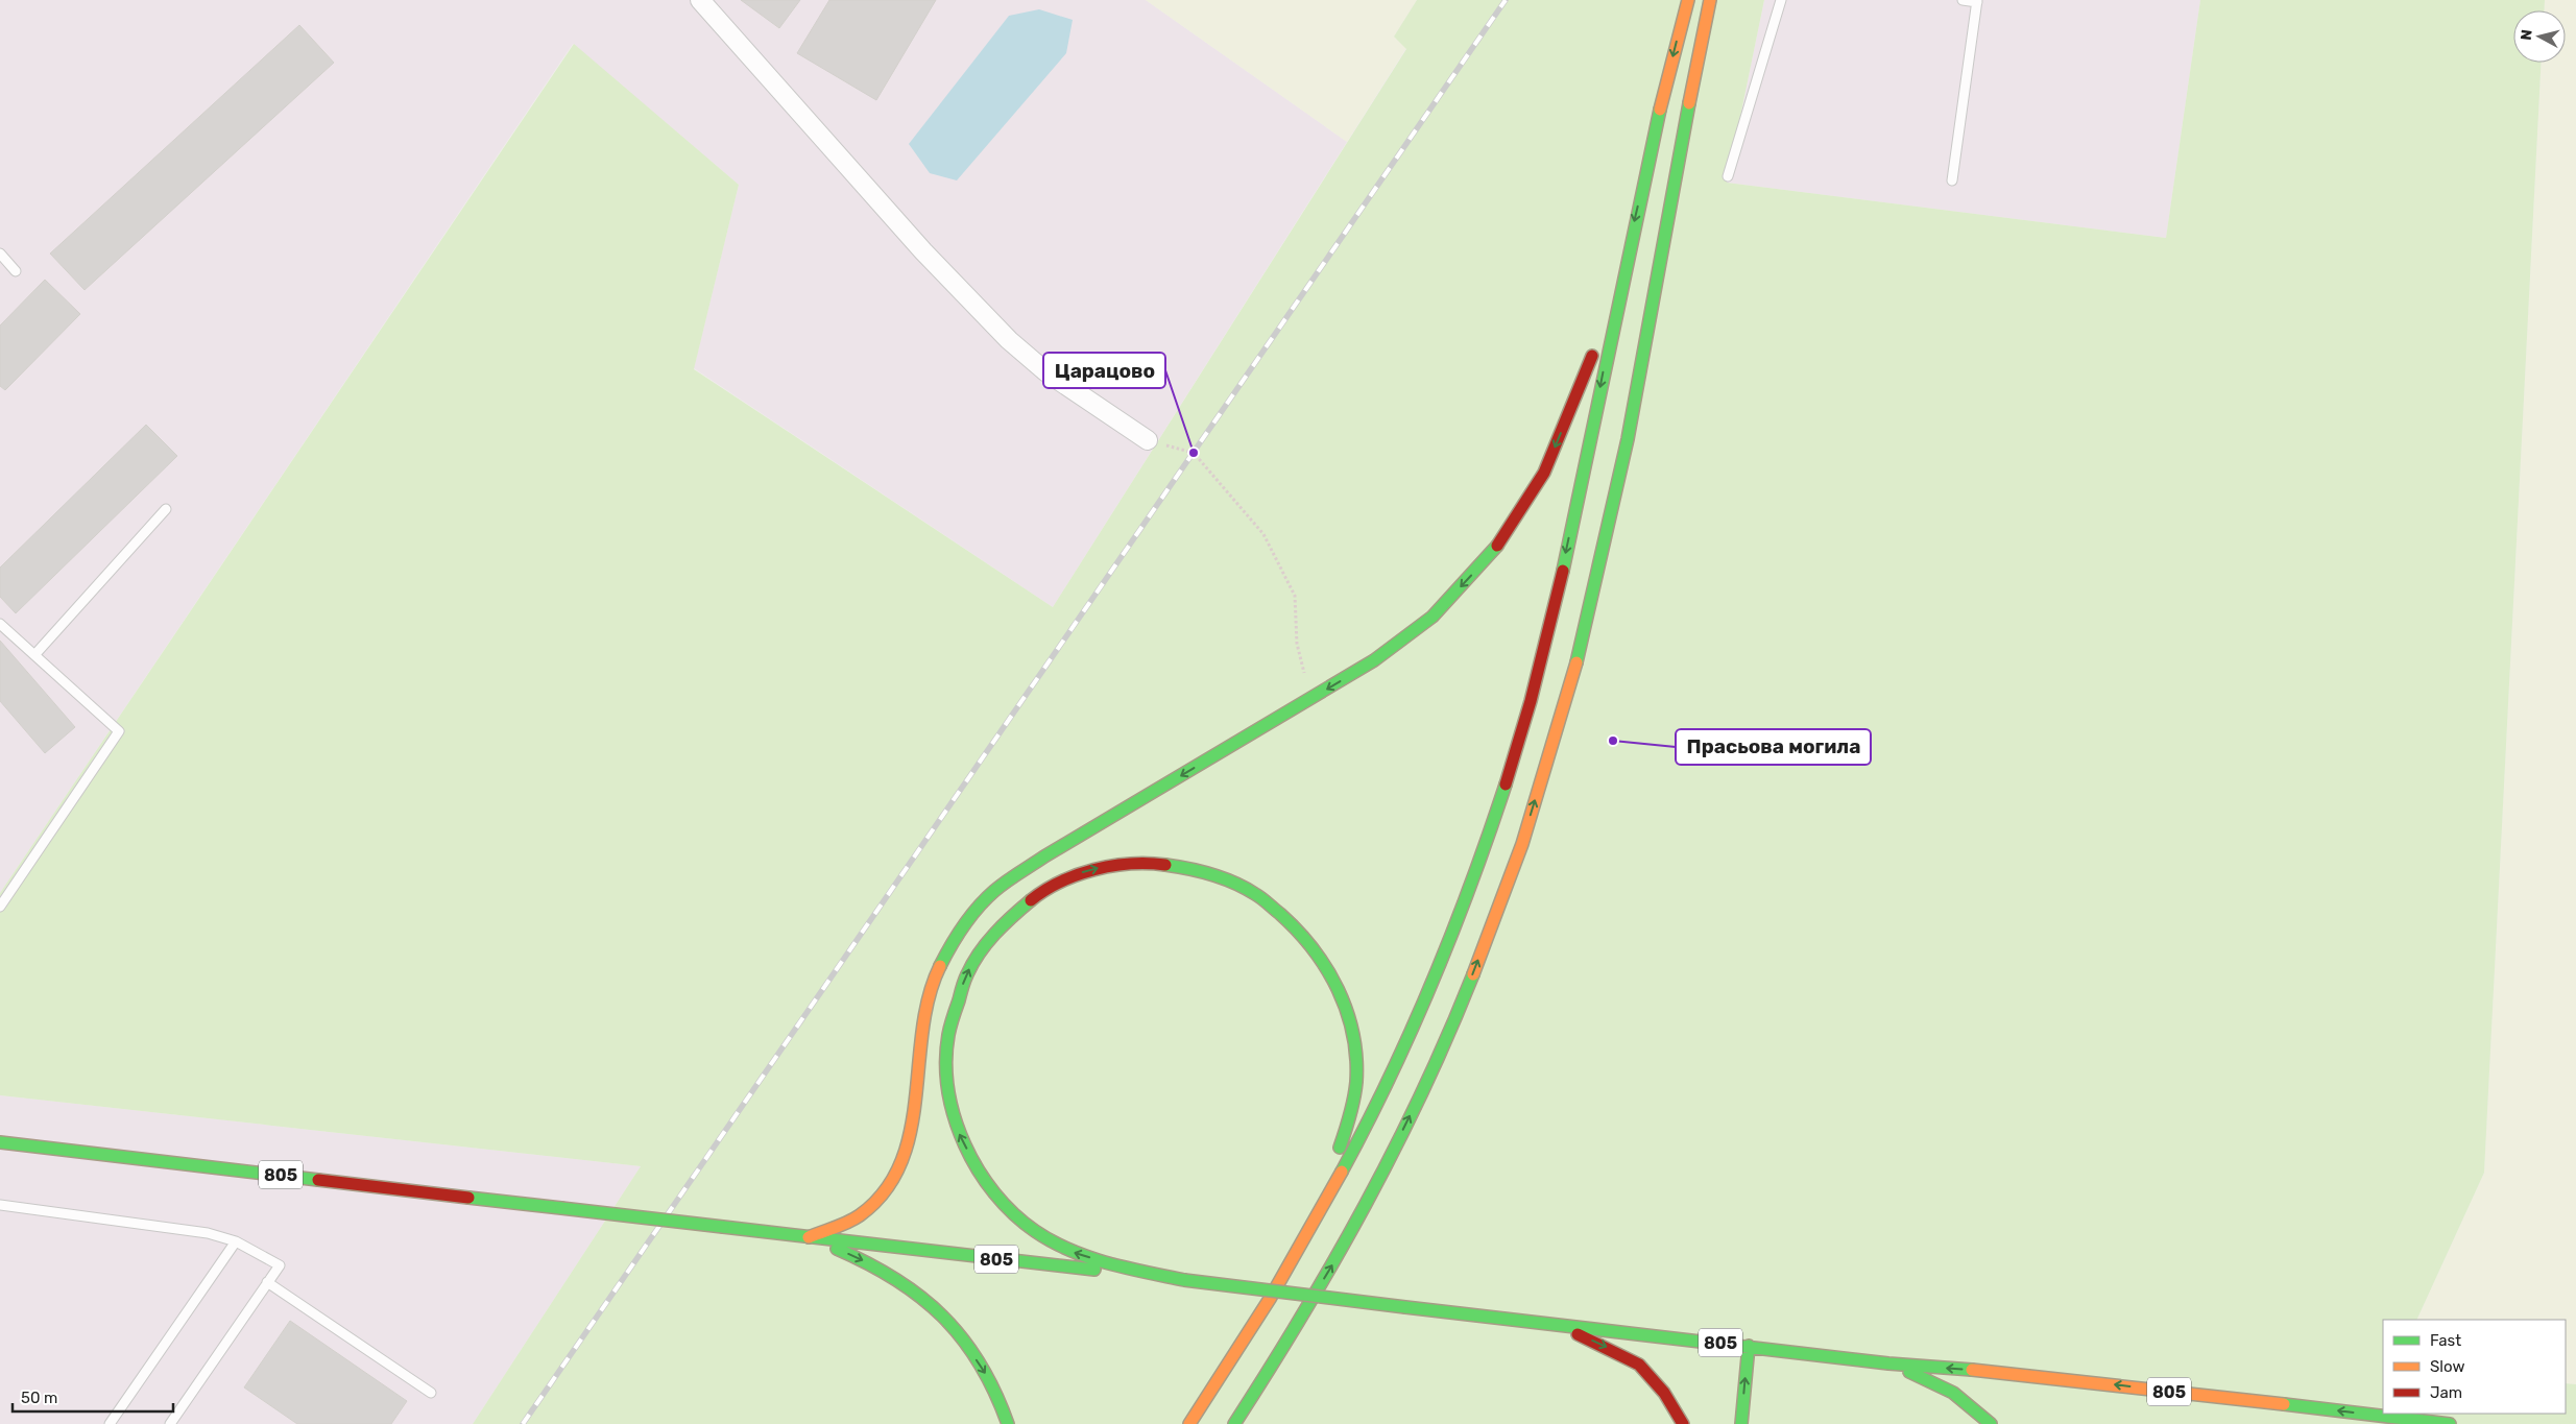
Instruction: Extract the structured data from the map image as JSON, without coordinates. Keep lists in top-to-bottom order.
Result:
{
  "streets": {
    "main road": ["805"]
  },
  "places": ["Царацово", "Прасьова могила"],
  "legend": ["Fast", "Slow", "Jam"],
  "scale_bar": "50 m",
  "north": "left"
}
